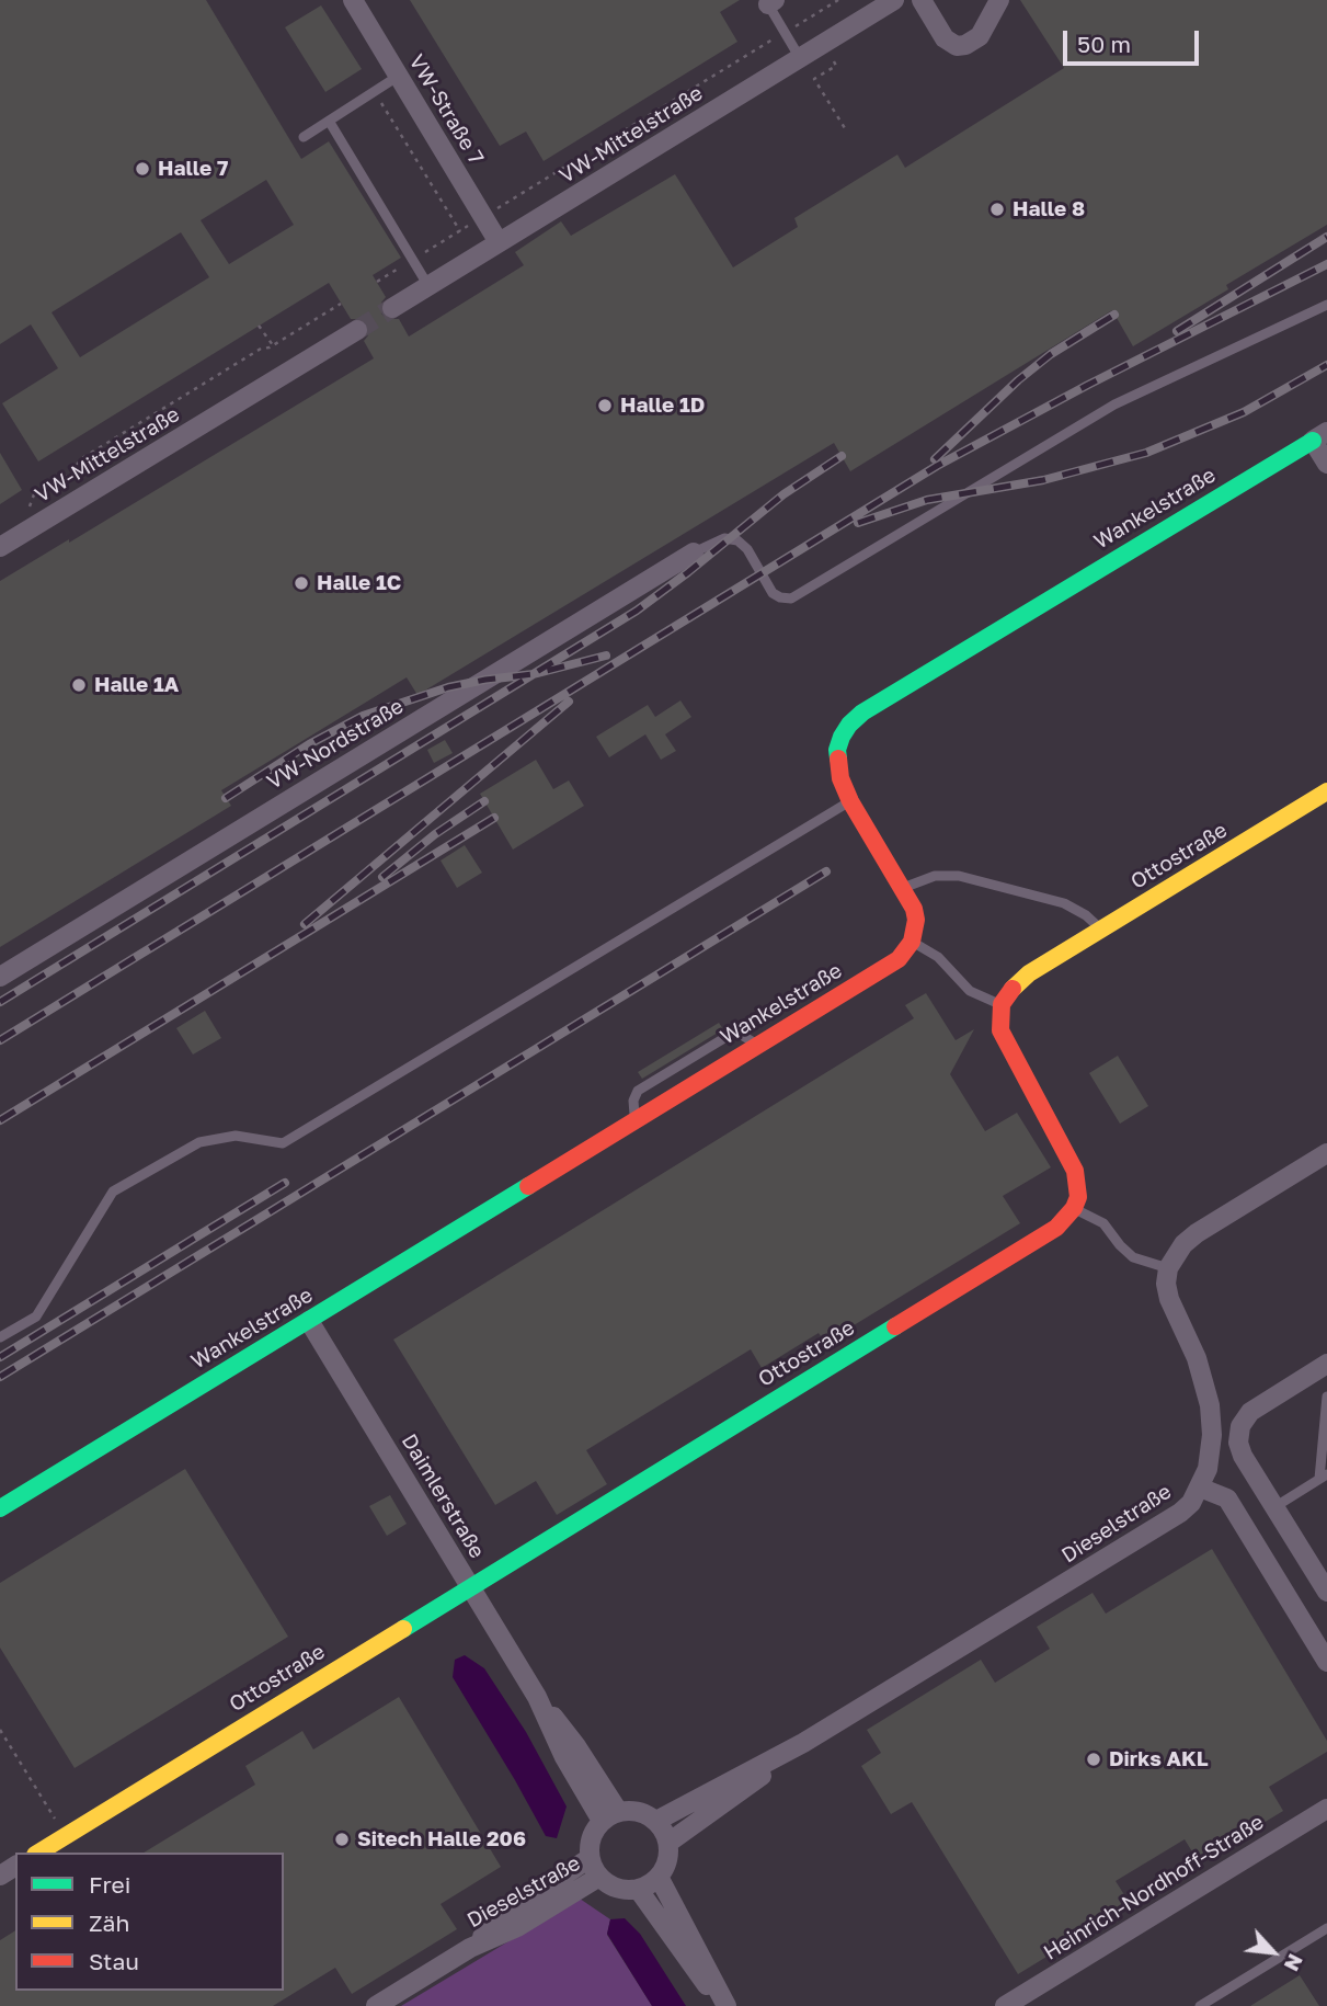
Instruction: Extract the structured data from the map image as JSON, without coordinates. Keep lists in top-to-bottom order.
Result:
{
  "streets": {
    "street": [
      "VW-Straße 7",
      "VW-Mittelstraße",
      "Wankelstraße",
      "VW-Nordstraße",
      "Ottostraße",
      "Daimlerstraße",
      "Dieselstraße",
      "Heinrich-Nordhoff-Straße"
    ]
  },
  "crossings": [
    ["VW-Straße 7", "VW-Mittelstraße"],
    ["Wankelstraße", "Daimlerstraße"],
    ["Ottostraße", "Daimlerstraße"],
    ["Daimlerstraße", "Dieselstraße"]
  ],
  "places": [
    "Halle 7",
    "Halle 8",
    "Halle 1D",
    "Halle 1C",
    "Halle 1A",
    "Dirks AKL",
    "Sitech Halle 206"
  ],
  "legend": ["Frei", "Zäh", "Stau"],
  "scale_bar": "50 m",
  "north": "bottom right"
}
